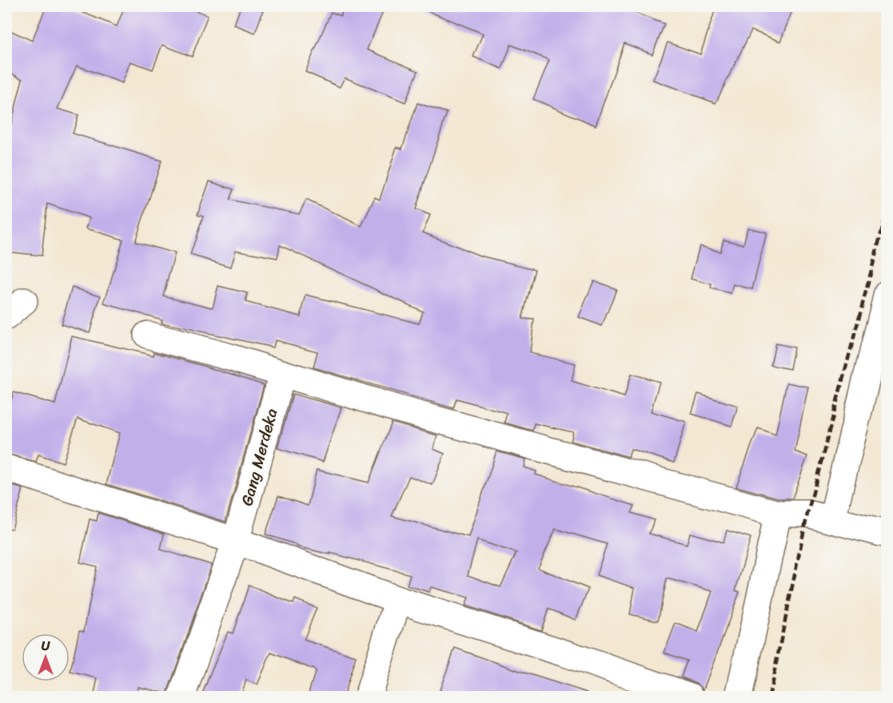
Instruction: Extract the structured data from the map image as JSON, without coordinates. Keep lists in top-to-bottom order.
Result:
{
  "streets": {
    "street": ["Gang Merdeka"]
  },
  "north": "top"
}
